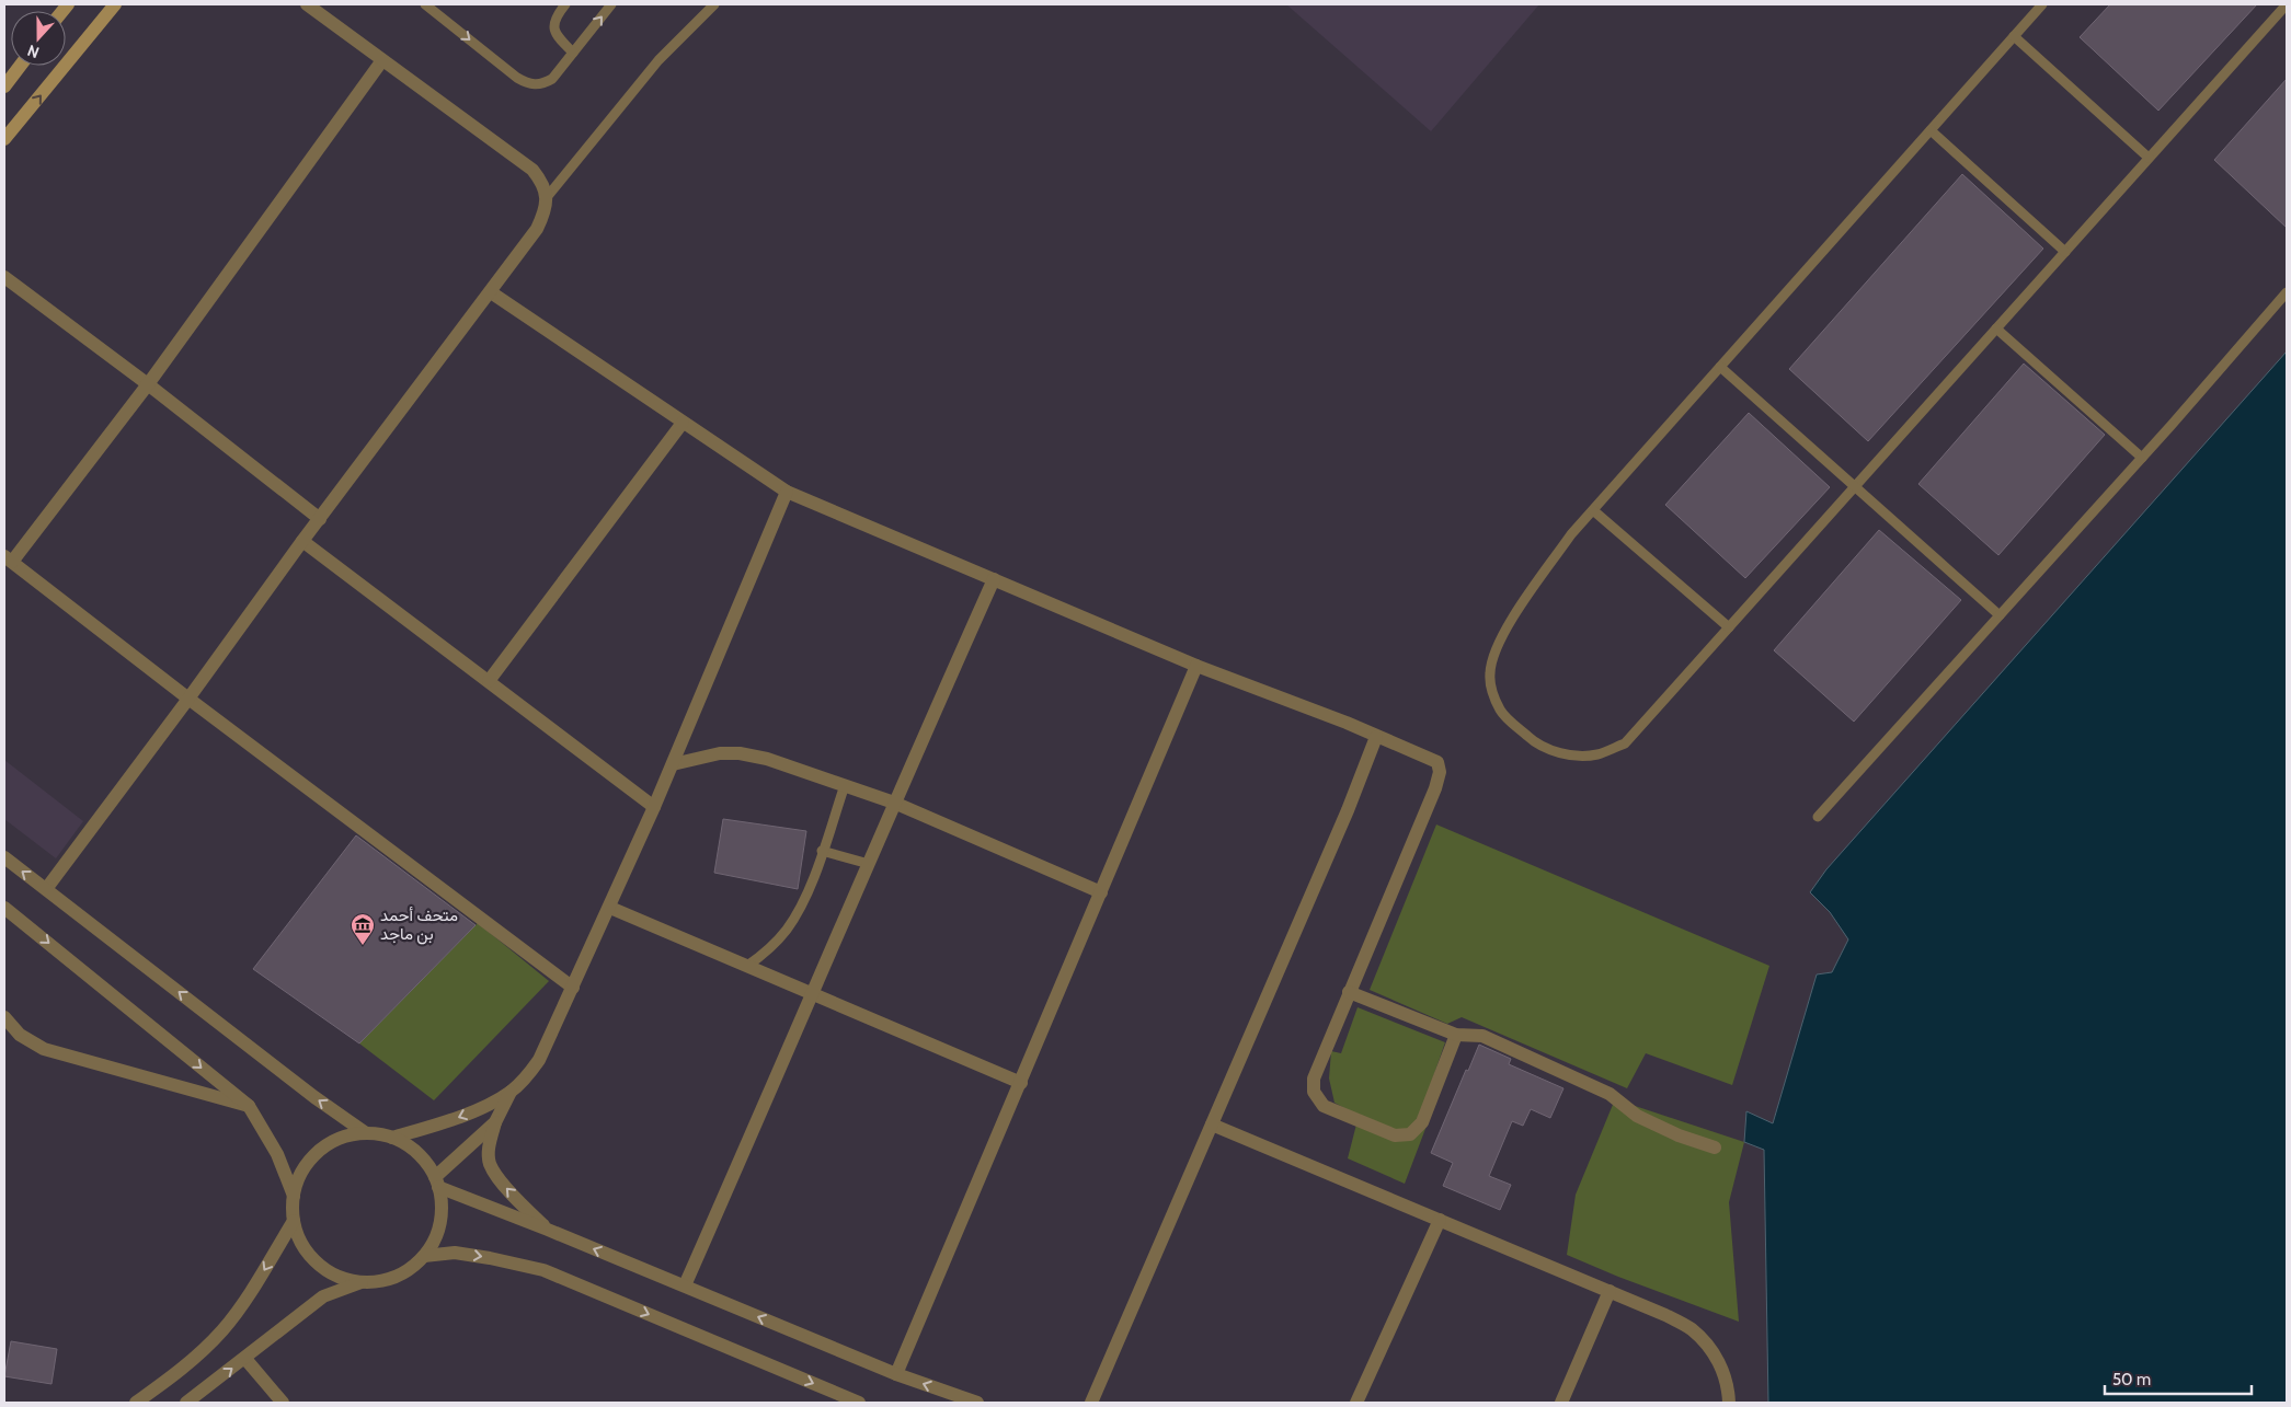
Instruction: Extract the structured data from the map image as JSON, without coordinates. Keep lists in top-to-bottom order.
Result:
{
  "places": {
    "museum": ["متحف أحمد بن ماجد"]
  },
  "scale_bar": "50 m",
  "north": "bottom"
}
